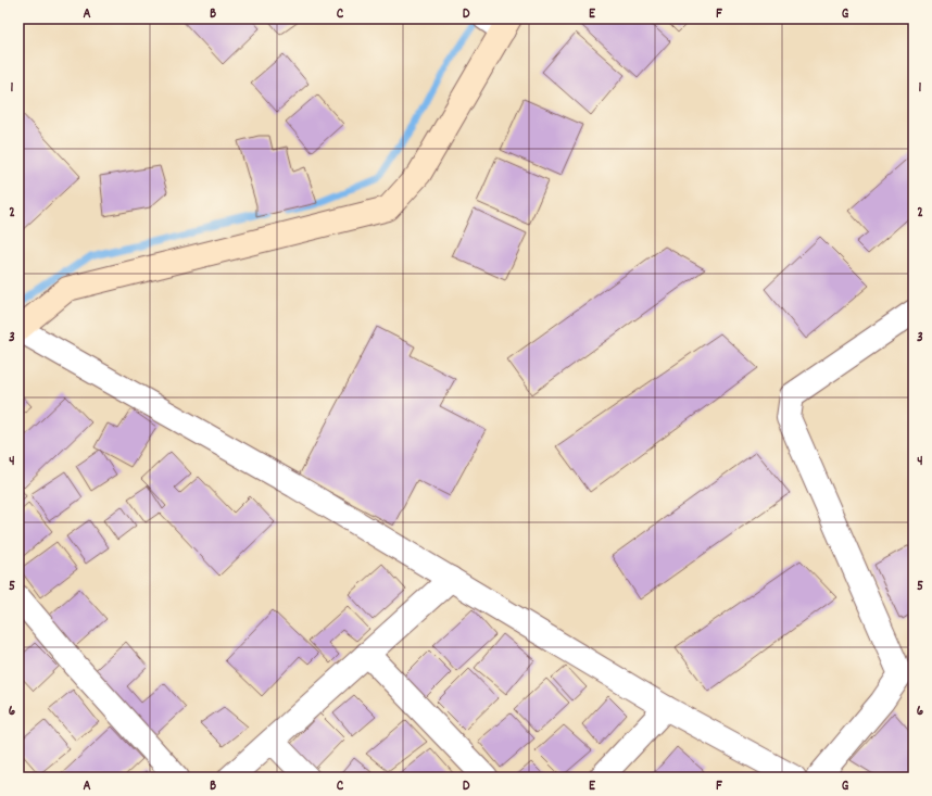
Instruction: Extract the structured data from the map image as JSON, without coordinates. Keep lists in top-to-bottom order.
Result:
{
  "grid": {
    "columns": [
      "A",
      "B",
      "C",
      "D",
      "E",
      "F",
      "G"
    ],
    "rows": [
      "1",
      "2",
      "3",
      "4",
      "5",
      "6"
    ]
  }
}
